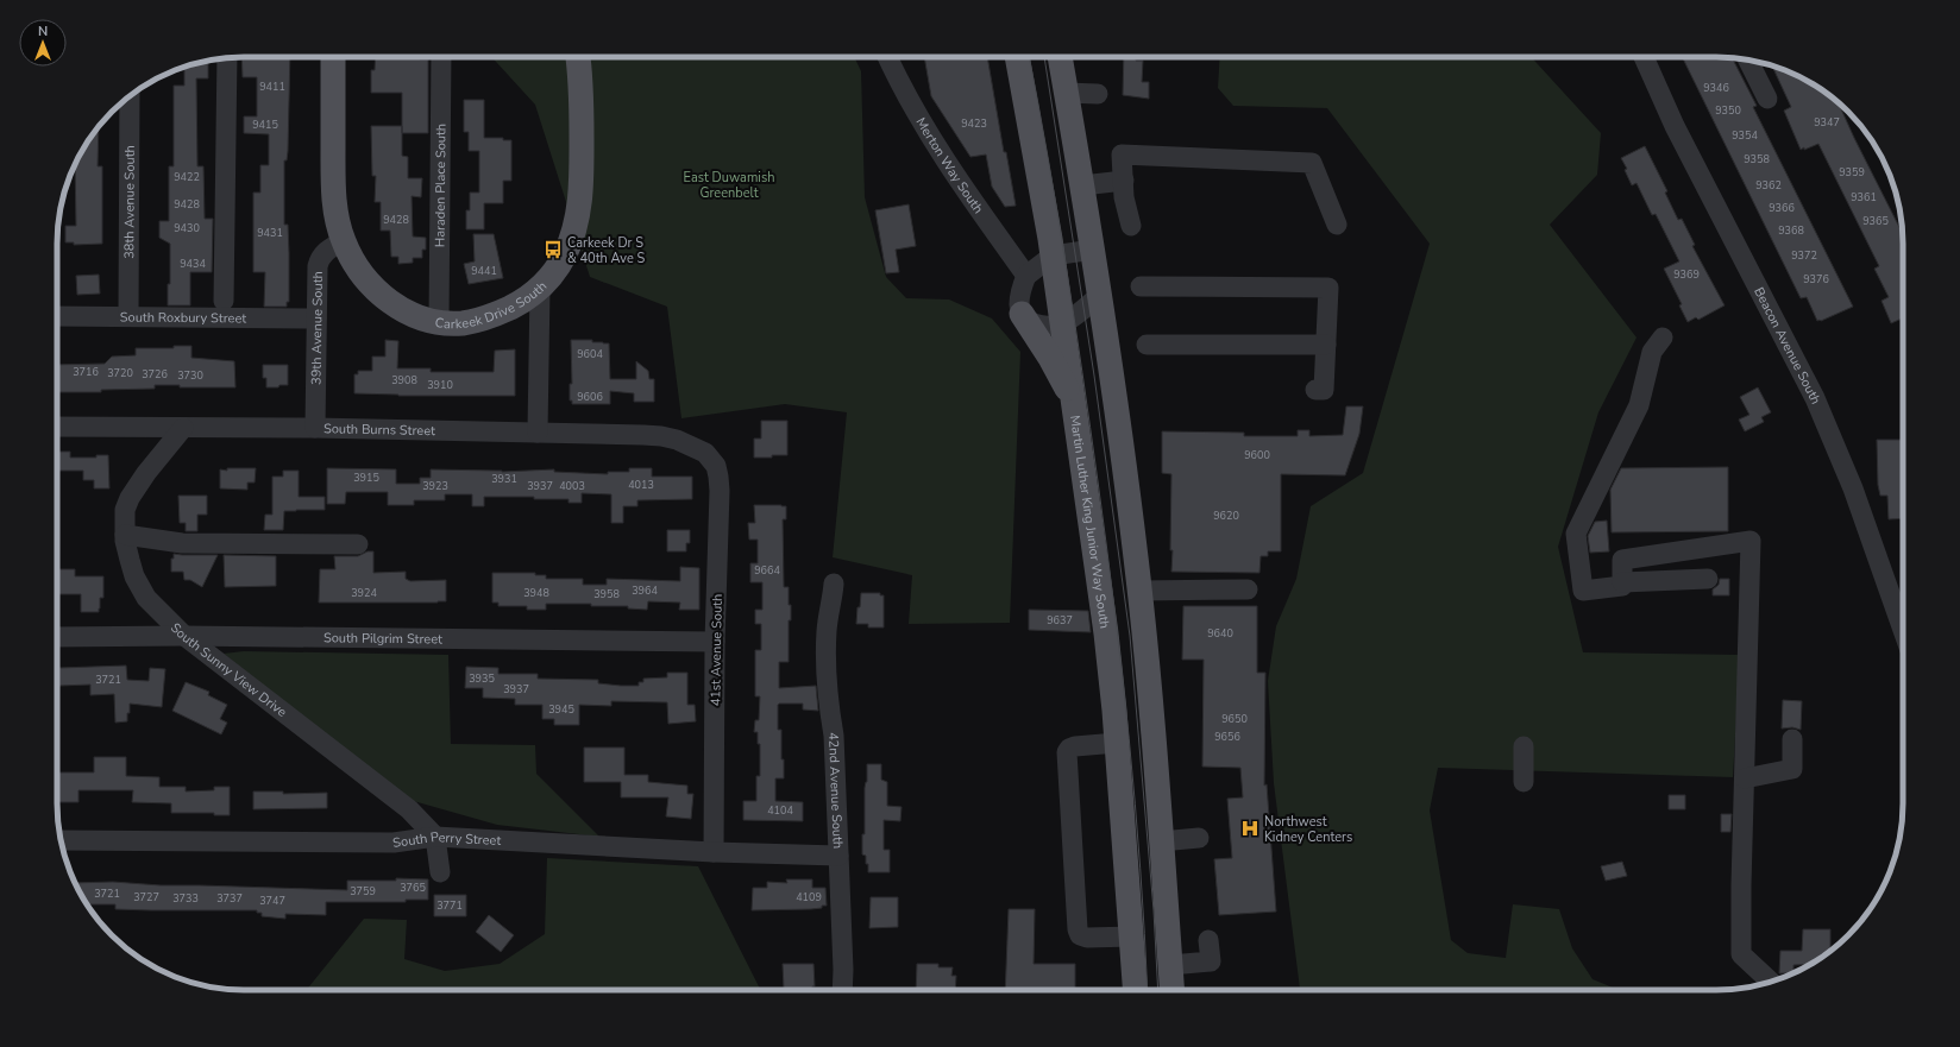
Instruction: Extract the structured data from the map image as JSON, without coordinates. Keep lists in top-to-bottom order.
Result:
{
  "streets": {
    "main road": ["Carkeek Drive South", "Martin Luther King Junior Way South"],
    "street": [
      "Merton Way South",
      "Haraden Place South",
      "38th Avenue South",
      "South Roxbury Street",
      "39th Avenue South",
      "Beacon Avenue South",
      "South Burns Street",
      "South Pilgrim Street",
      "41st Avenue South",
      "South Sunny View Drive",
      "42nd Avenue South",
      "South Perry Street"
    ]
  },
  "crossings": [
    ["Haraden Place South", "Carkeek Drive South"],
    ["38th Avenue South", "South Roxbury Street"],
    ["Carkeek Drive South", "39th Avenue South"],
    ["South Roxbury Street", "39th Avenue South"],
    ["39th Avenue South", "South Burns Street"],
    ["South Burns Street", "41st Avenue South"],
    ["South Burns Street", "South Sunny View Drive"],
    ["South Pilgrim Street", "41st Avenue South"],
    ["South Pilgrim Street", "South Sunny View Drive"],
    ["41st Avenue South", "South Perry Street"],
    ["South Sunny View Drive", "South Perry Street"],
    ["42nd Avenue South", "South Perry Street"]
  ],
  "parks": ["East Duwamish Greenbelt"],
  "places": {
    "bus stop": ["Carkeek Dr S & 40th Ave S"],
    "hospital": ["Northwest Kidney Centers"]
  },
  "house_numbers": [
    "9411",
    "9346",
    "9350",
    "9347",
    "9423",
    "9415",
    "9354",
    "9358",
    "9359",
    "9422",
    "9362",
    "9361",
    "9428",
    "9366",
    "9428",
    "9365",
    "9430",
    "9368",
    "9431",
    "9372",
    "9434",
    "9441",
    "9369",
    "9376",
    "9604",
    "3716",
    "3720",
    "3726",
    "3730",
    "3908",
    "3910",
    "9606",
    "9600",
    "3915",
    "3931",
    "4013",
    "3923",
    "3937",
    "4003",
    "9620",
    "9664",
    "3964",
    "3924",
    "3948",
    "3958",
    "9637",
    "9640",
    "3935",
    "3721",
    "3937",
    "3945",
    "9650",
    "9656",
    "4104",
    "3765",
    "3759",
    "3721",
    "3727",
    "4109",
    "3733",
    "3737",
    "3747",
    "3771"
  ],
  "north": "top"
}
